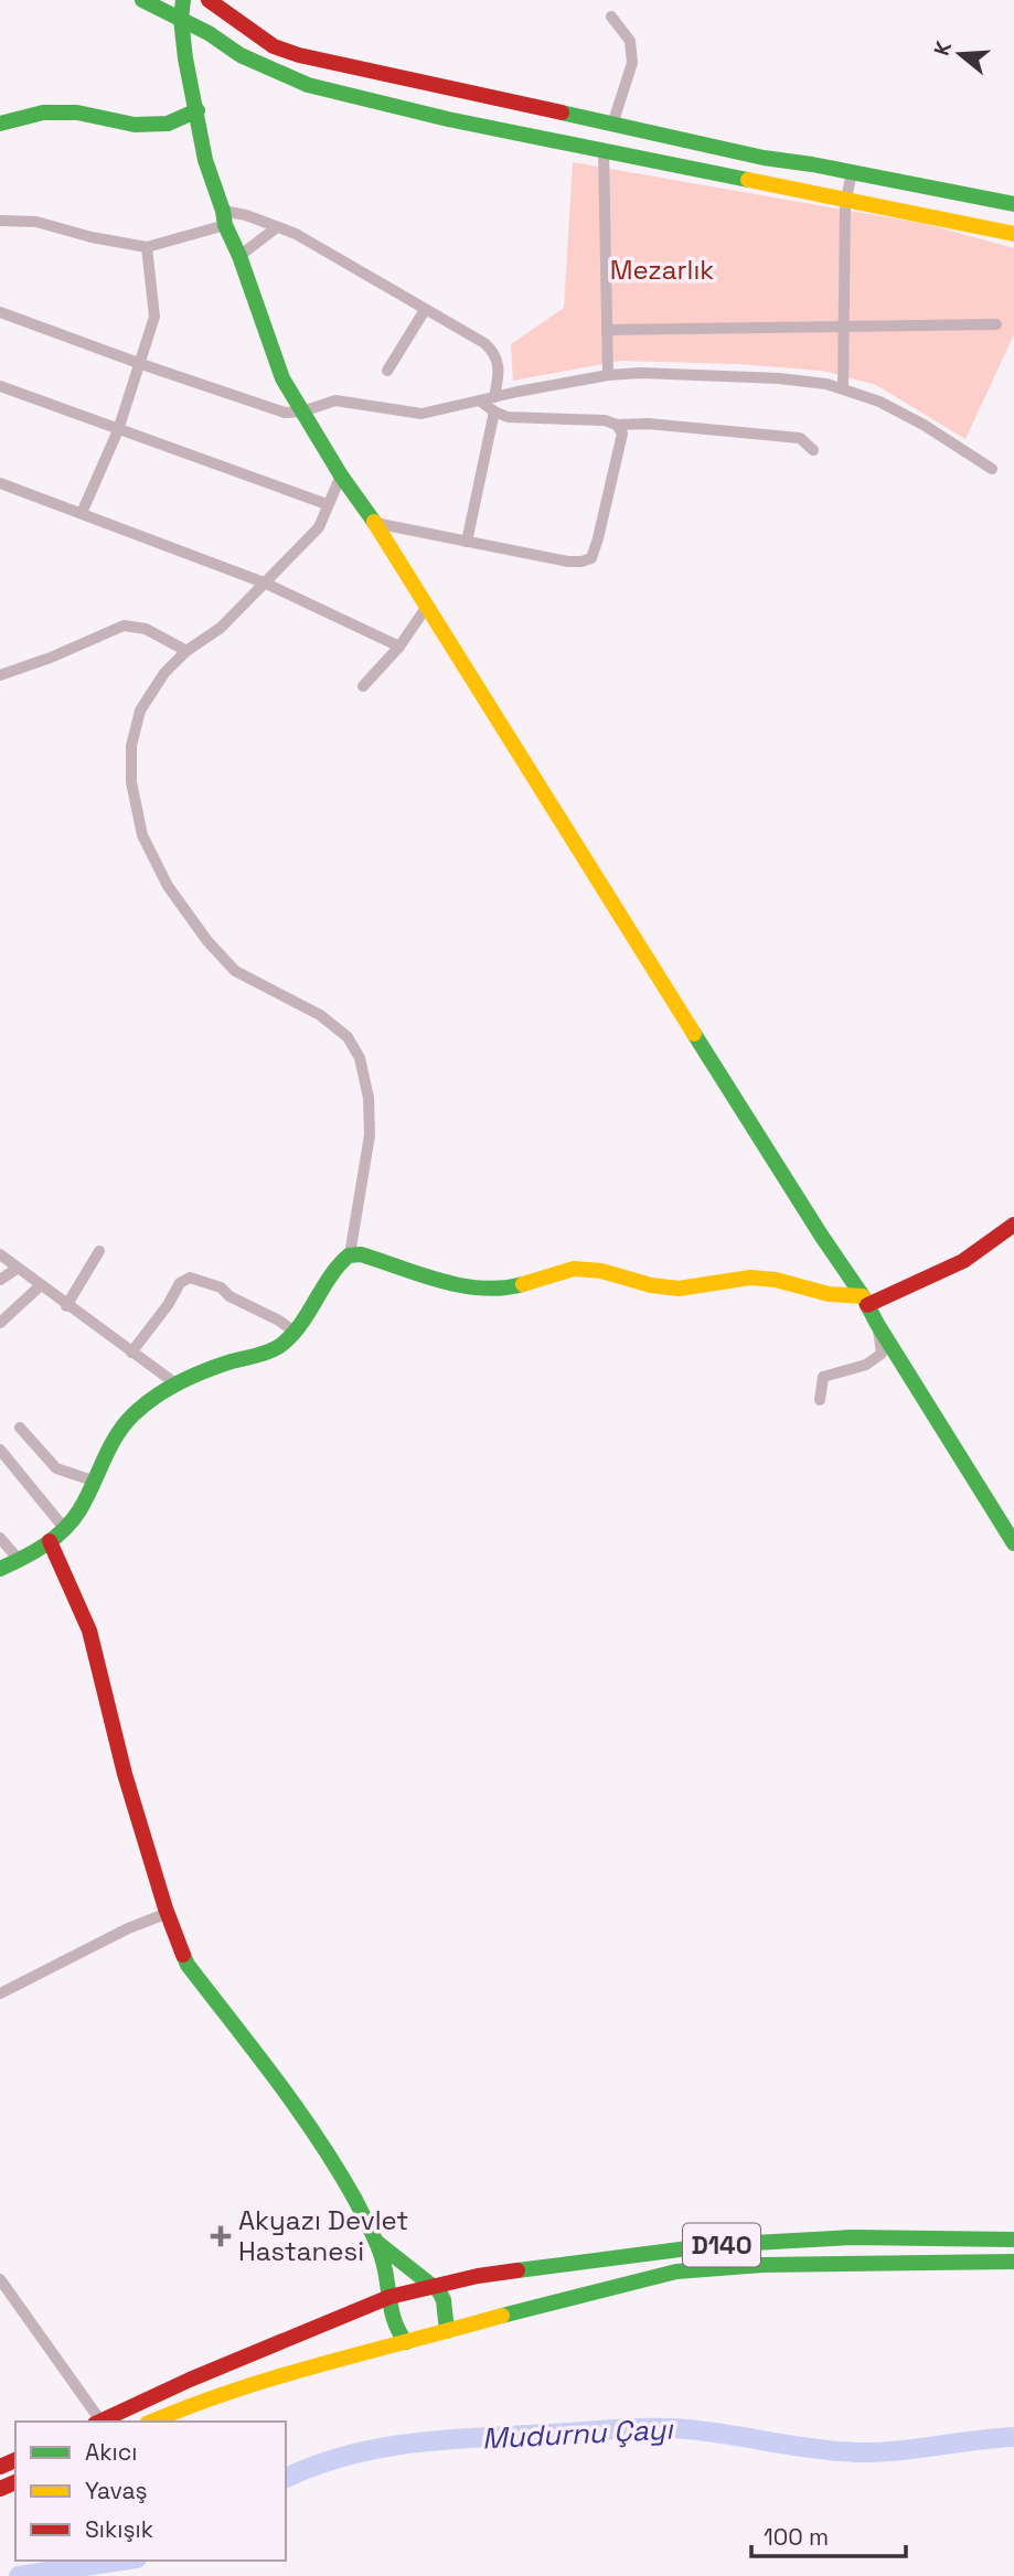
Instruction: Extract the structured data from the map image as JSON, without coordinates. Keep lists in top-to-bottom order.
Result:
{
  "streets": {
    "main road": ["D140"]
  },
  "water": ["Mudurnu Çayı"],
  "parks": ["Mezarlık"],
  "places": {
    "health": ["Akyazı Devlet Hastanesi"]
  },
  "legend": ["Akıcı", "Yavaş", "Sıkışık"],
  "scale_bar": "100 m",
  "north": "left"
}
